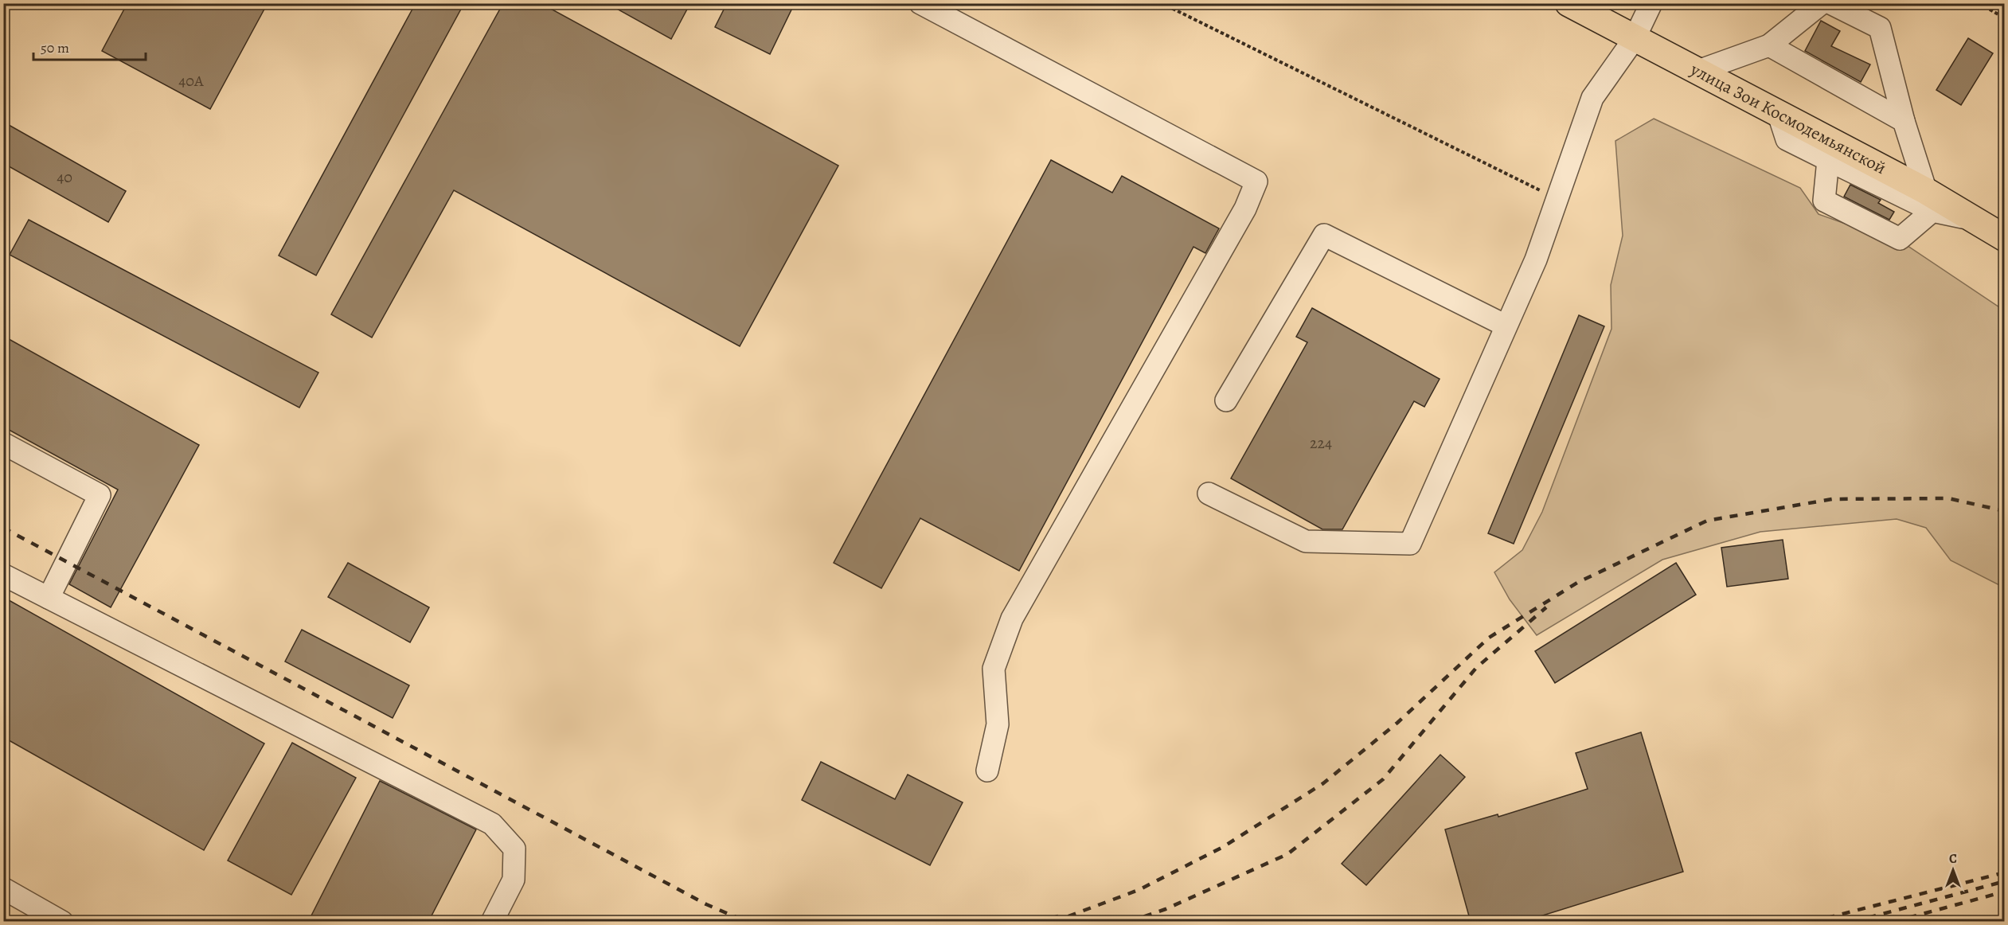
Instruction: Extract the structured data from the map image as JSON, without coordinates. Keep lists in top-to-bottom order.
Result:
{
  "streets": {
    "main road": ["улица Зои Космодемьянской"]
  },
  "house_numbers": ["40А", "40", "224"],
  "scale_bar": "50 m",
  "north": "top"
}
